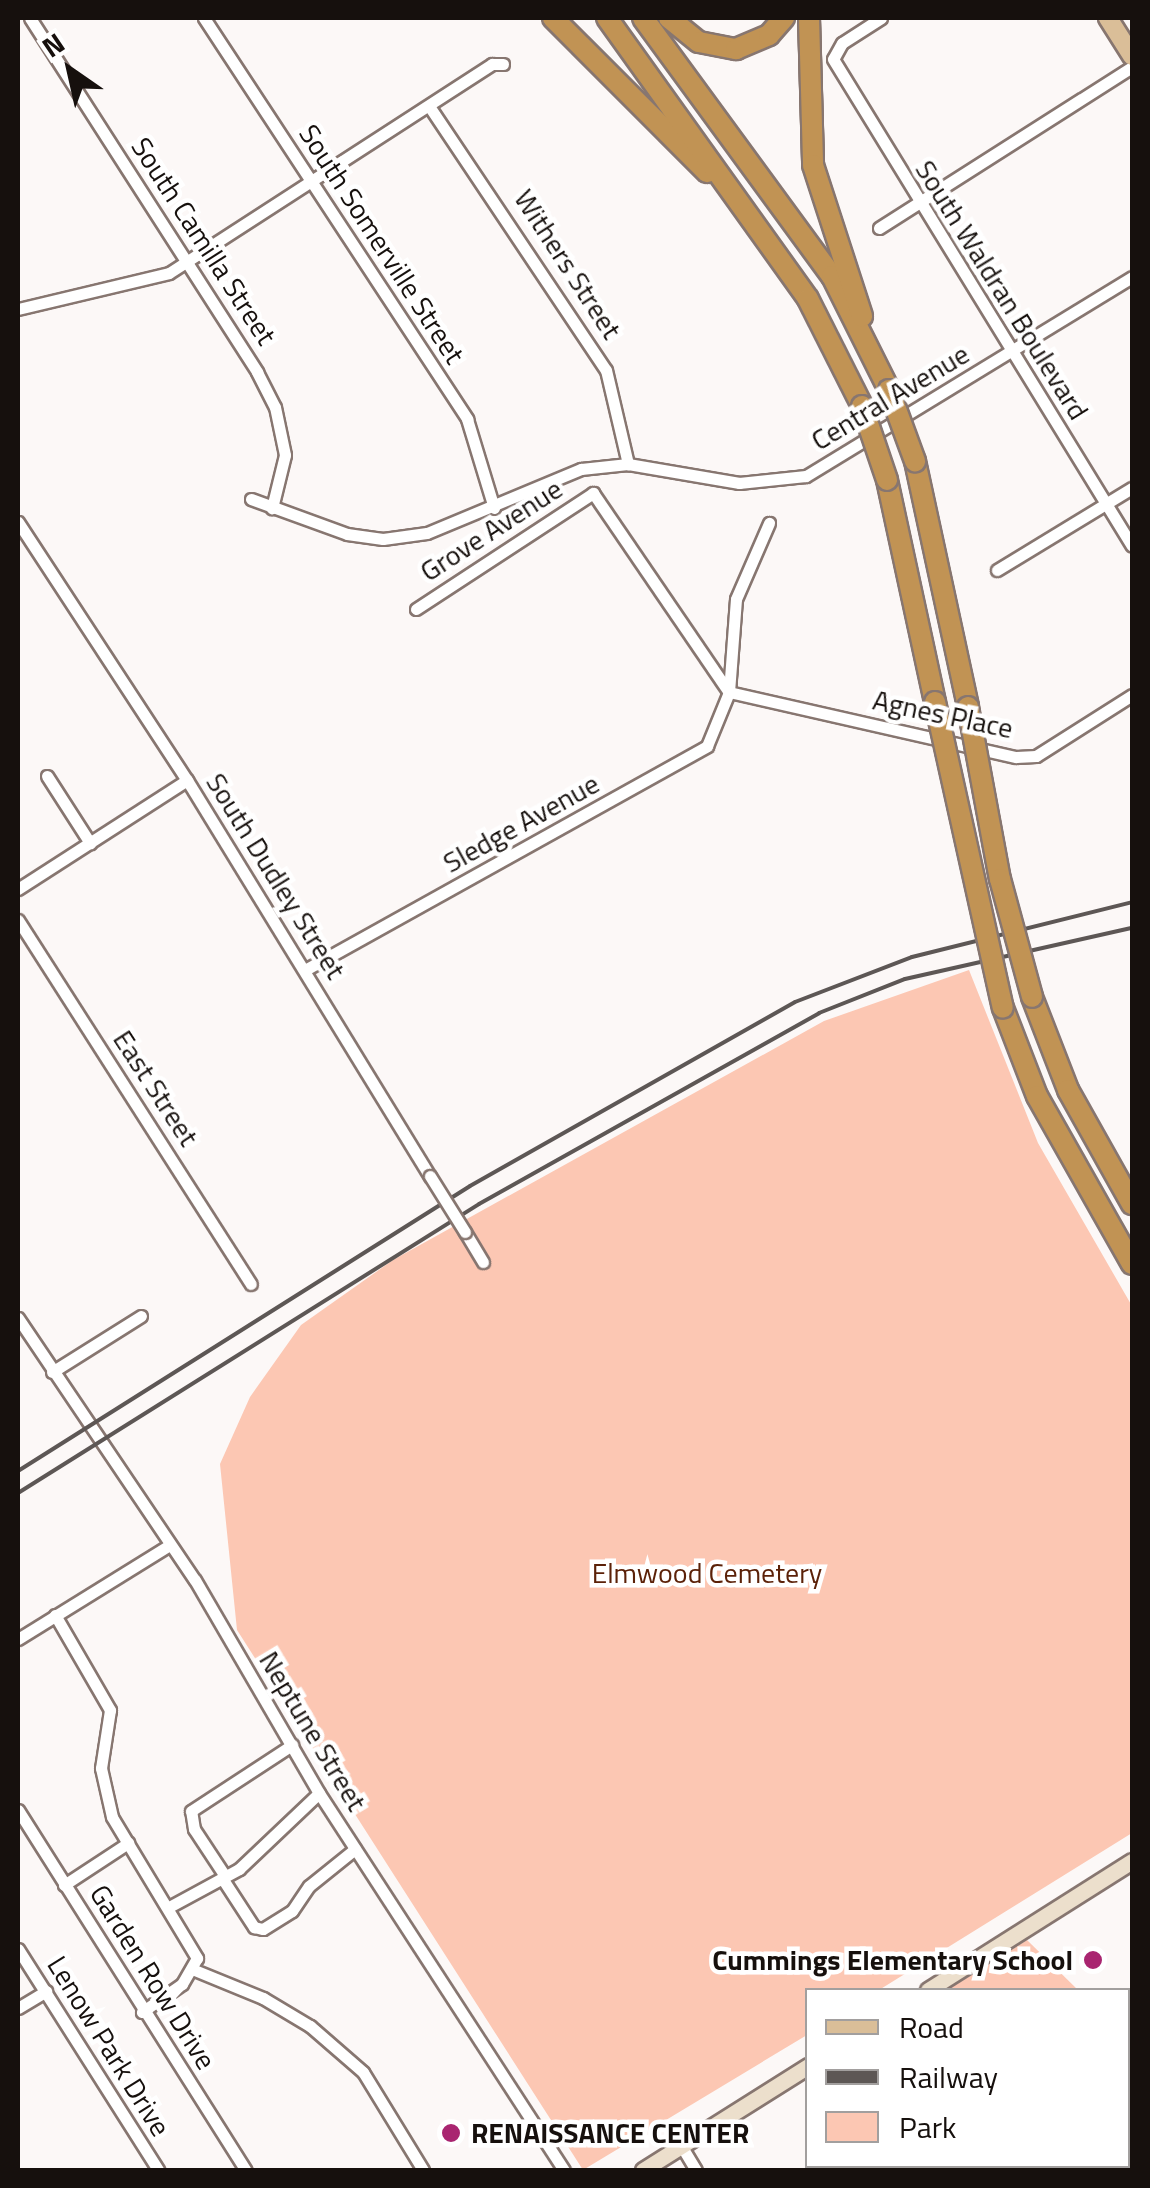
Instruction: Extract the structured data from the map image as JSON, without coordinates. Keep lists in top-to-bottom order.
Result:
{
  "streets": {
    "street": [
      "South Camilla Street",
      "South Somerville Street",
      "Withers Street",
      "South Waldran Boulevard",
      "Central Avenue",
      "Grove Avenue",
      "Agnes Place",
      "Sledge Avenue",
      "South Dudley Street",
      "East Street",
      "Neptune Street",
      "Garden Row Drive",
      "Lenow Park Drive"
    ]
  },
  "crossings": [
    ["South Camilla Street", "Central Avenue"],
    ["South Somerville Street", "Central Avenue"],
    ["Withers Street", "Central Avenue"],
    ["South Waldran Boulevard", "Central Avenue"],
    ["Grove Avenue", "Agnes Place"],
    ["Grove Avenue", "Sledge Avenue"],
    ["Agnes Place", "Sledge Avenue"],
    ["Sledge Avenue", "South Dudley Street"]
  ],
  "parks": ["Elmwood Cemetery"],
  "places": ["Cummings Elementary School", "RENAISSANCE CENTER"],
  "legend": ["Road", "Railway", "Park"],
  "north": "top left"
}
